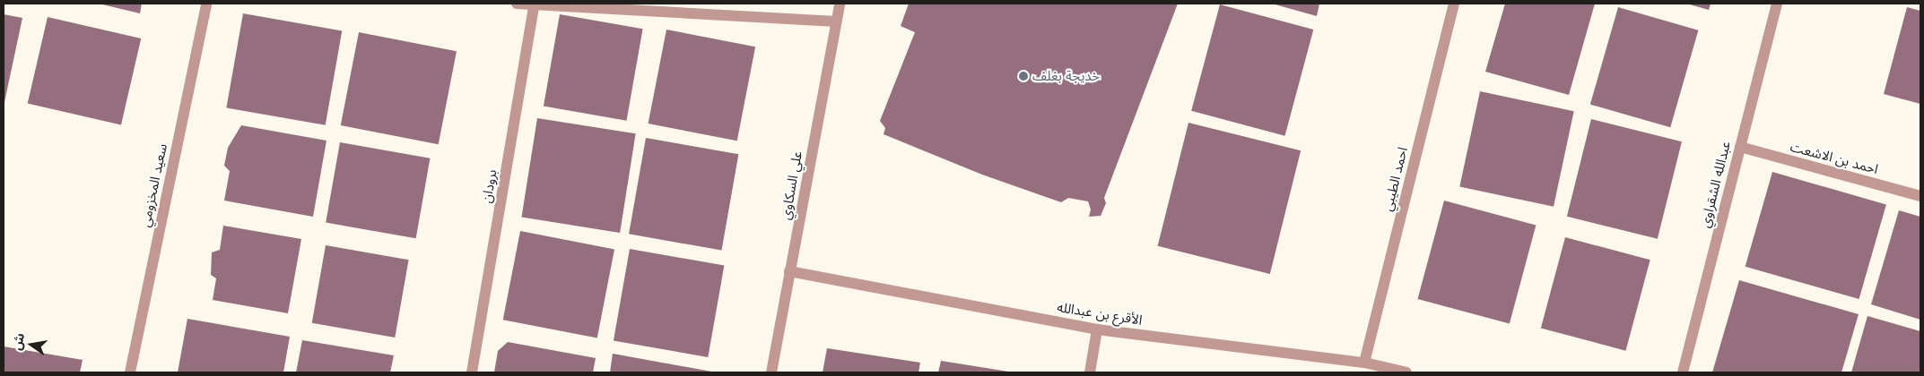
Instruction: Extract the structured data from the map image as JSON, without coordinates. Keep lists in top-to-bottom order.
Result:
{
  "streets": {
    "street": [
      "احمد بن الاشعت",
      "احمد الطيبي",
      "عبدالله الشقراوي",
      "سعيد المخزومي",
      "علي السكاوي",
      "برودان",
      "الأقرع بن عبدالله"
    ]
  },
  "crossings": [
    ["احمد بن الاشعت", "عبدالله الشقراوي"],
    ["احمد الطيبي", "الأقرع بن عبدالله"],
    ["علي السكاوي", "الأقرع بن عبدالله"]
  ],
  "places": ["خديجة بغلف"],
  "north": "left"
}
